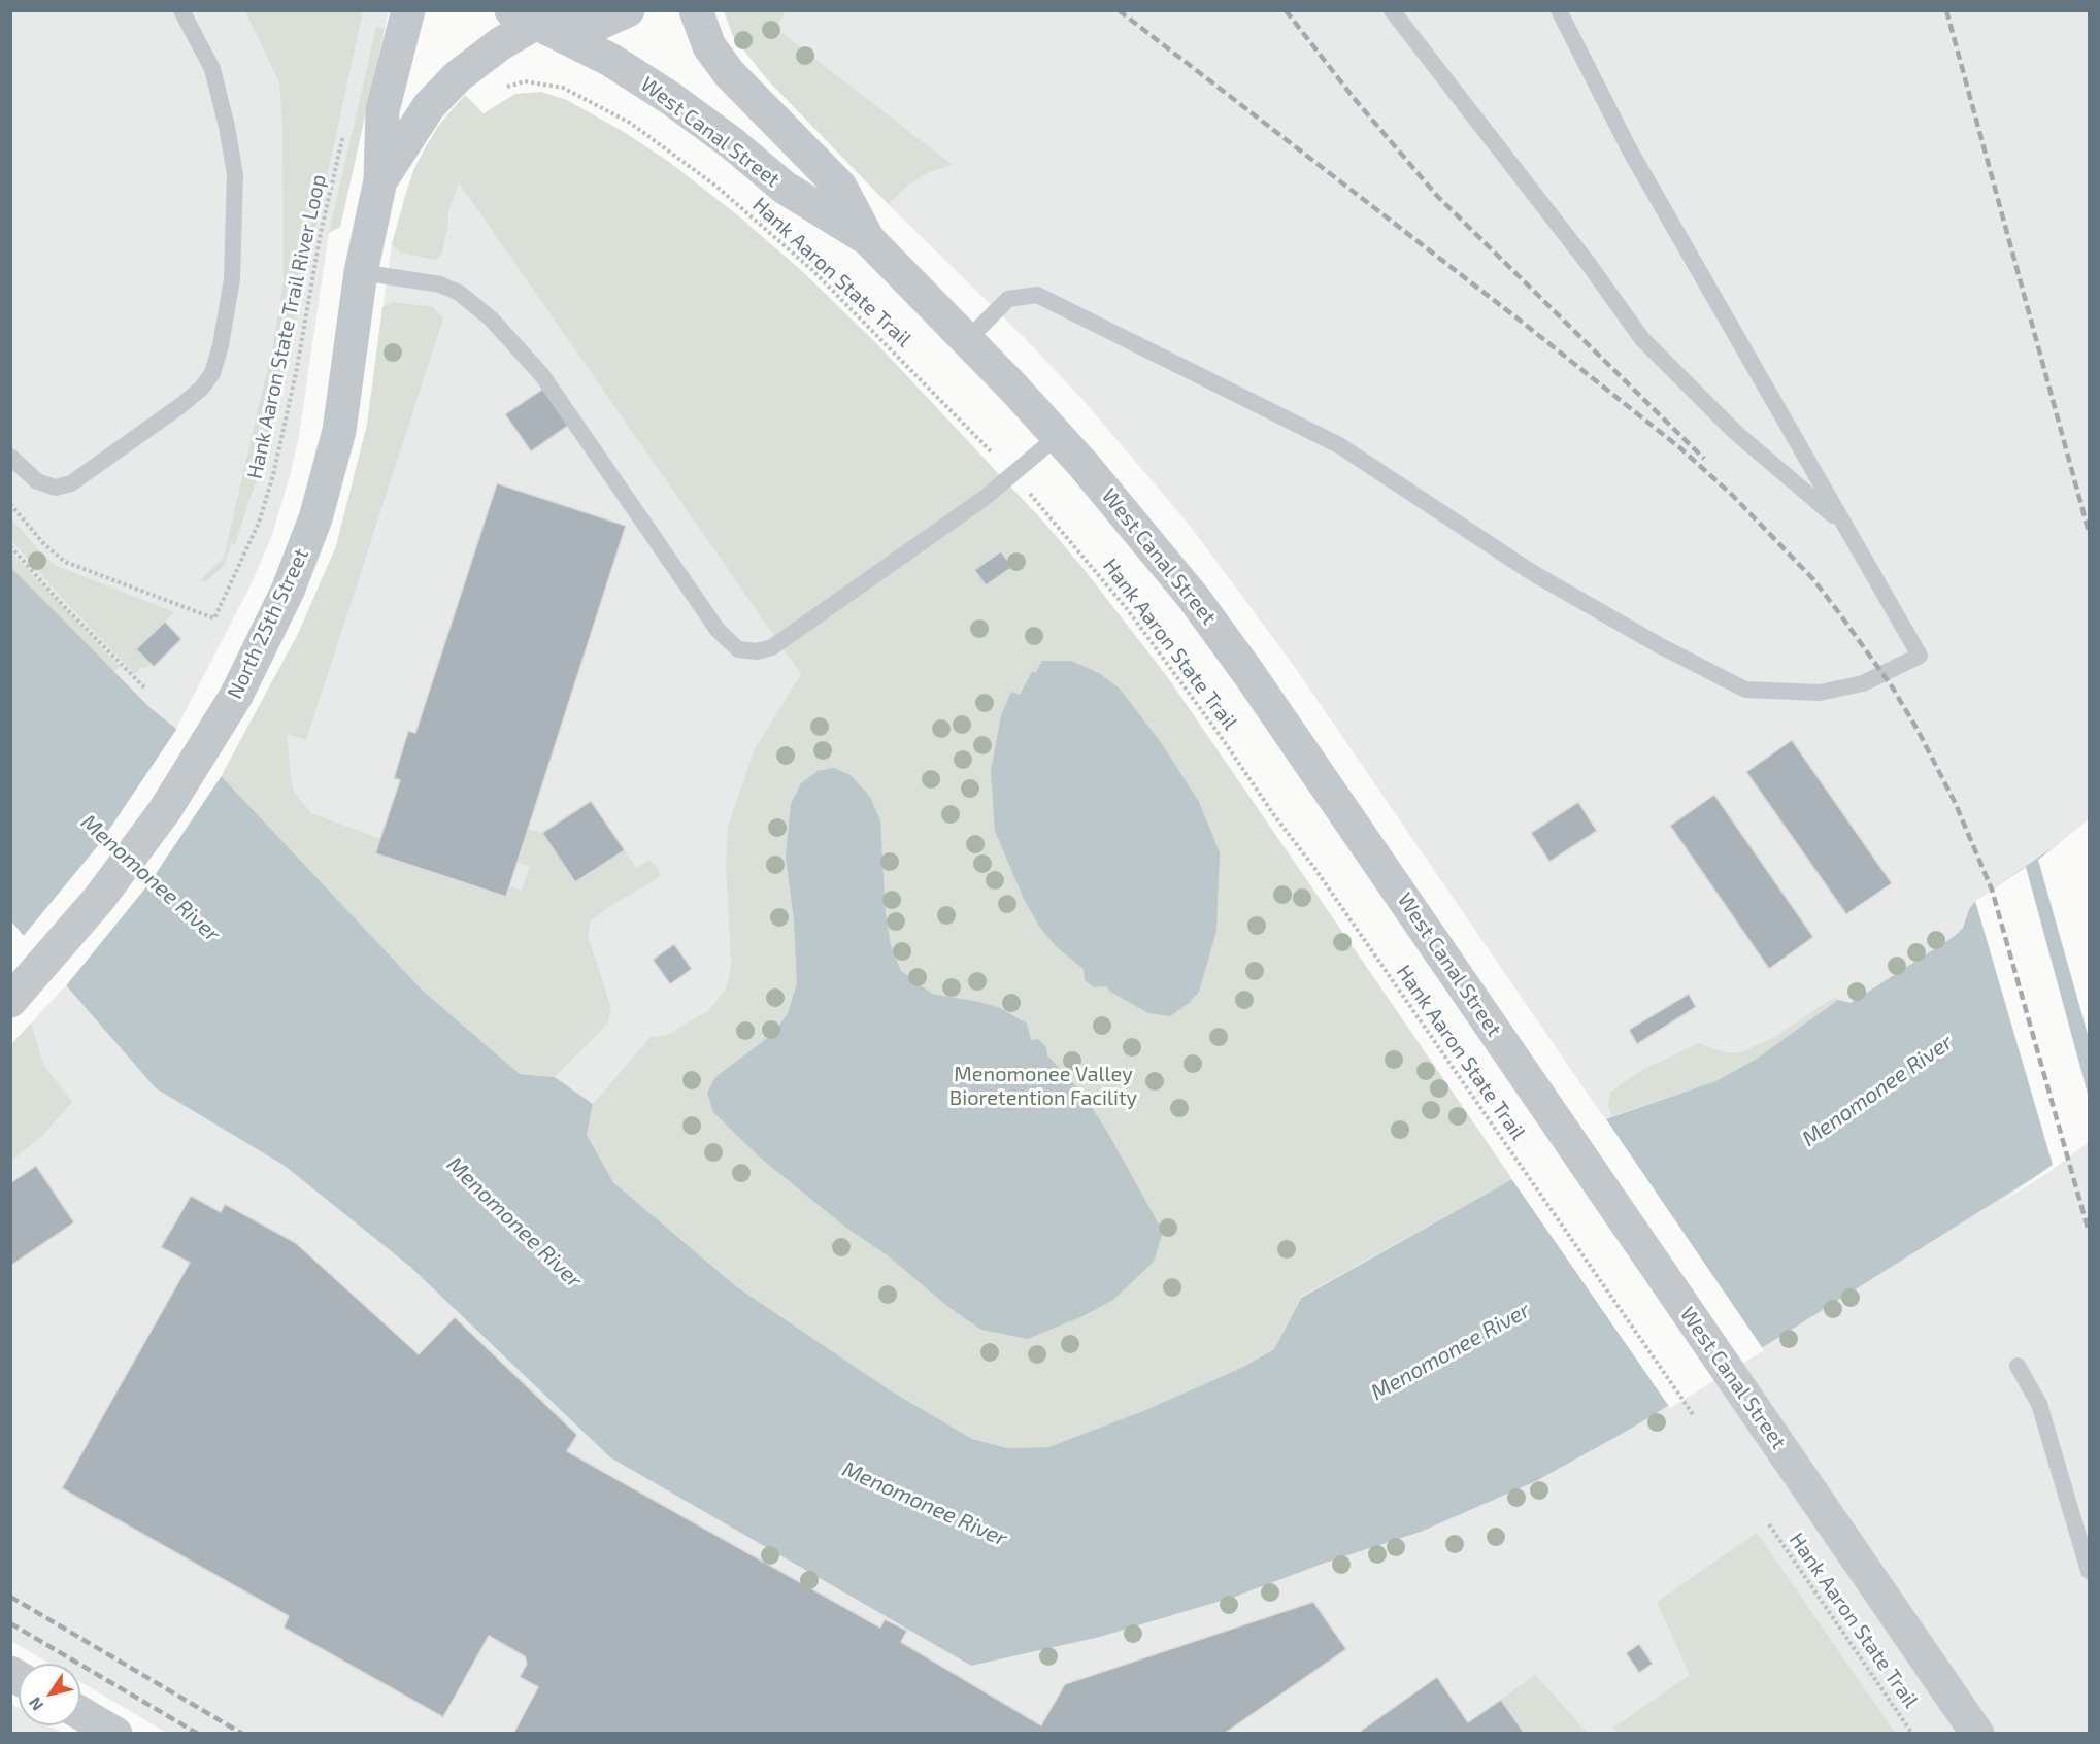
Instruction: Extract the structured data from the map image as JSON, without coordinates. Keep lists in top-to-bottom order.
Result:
{
  "streets": {
    "street": ["West Canal Street", "North 25th Street"],
    "path": ["Hank Aaron State Trail", "Hank Aaron State Trail River Loop"]
  },
  "crossings": [
    ["West Canal Street", "North 25th Street"]
  ],
  "water": ["Menomonee River"],
  "parks": ["Menomonee Valley Bioretention Facility"],
  "north": "bottom left"
}
